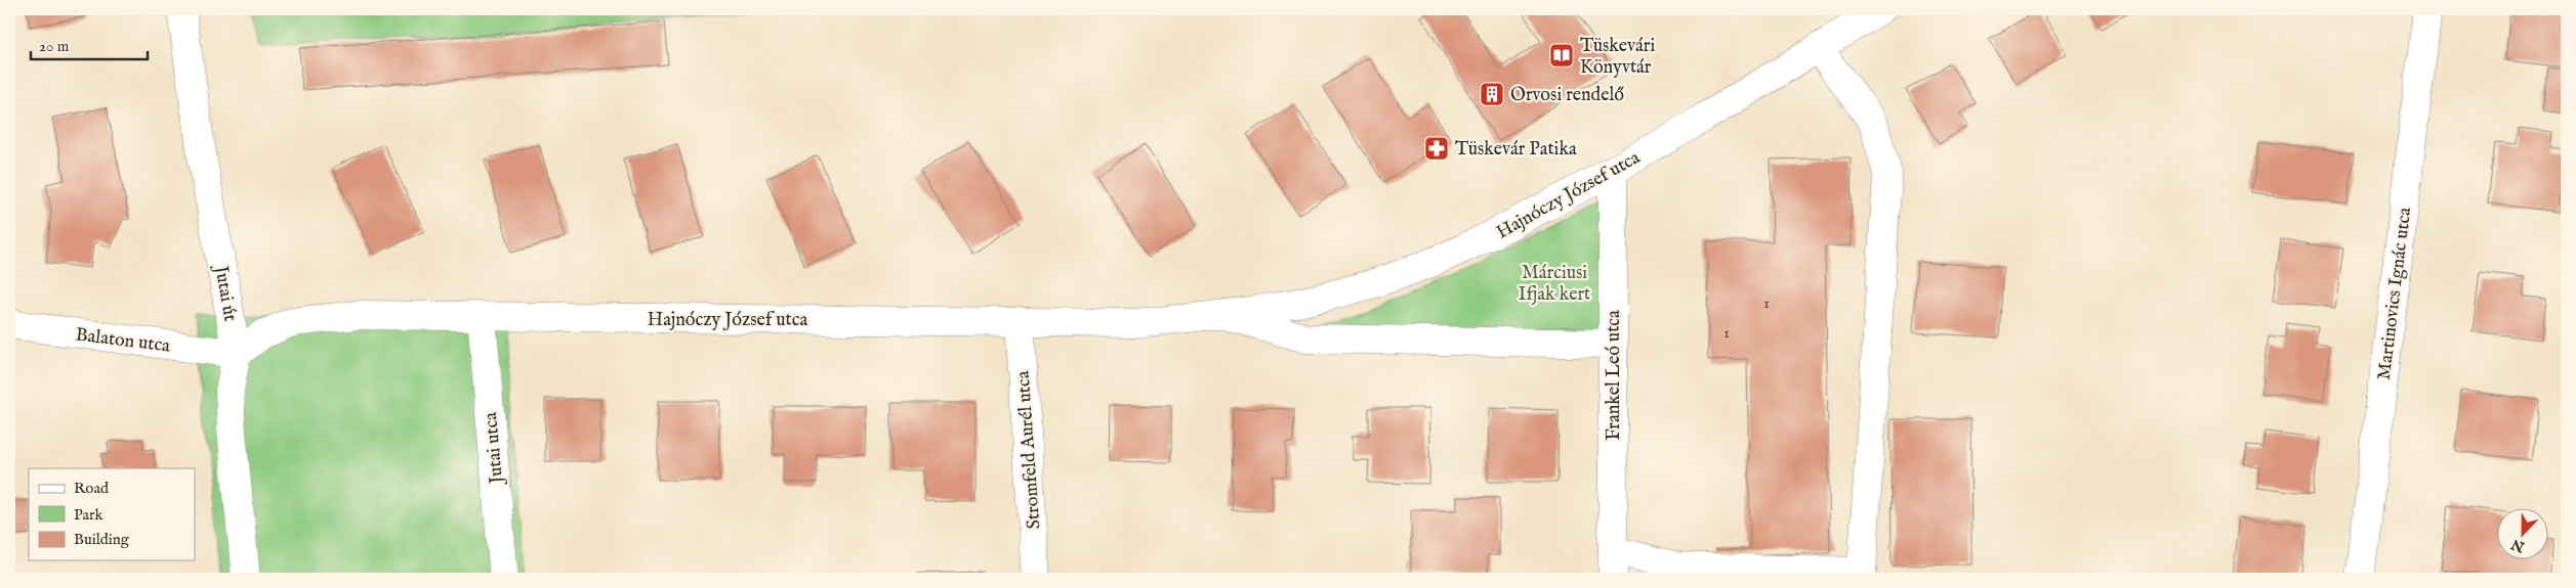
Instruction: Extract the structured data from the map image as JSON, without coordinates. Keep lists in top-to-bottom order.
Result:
{
  "streets": {
    "street": [
      "Hajnóczy József utca",
      "Jutai út",
      "Martinovics Ignác utca",
      "Balaton utca",
      "Frankel Leó utca",
      "Jutai utca",
      "Stromfeld Aurél utca"
    ]
  },
  "crossings": [
    ["Hajnóczy József utca", "Jutai út"],
    ["Hajnóczy József utca", "Balaton utca"],
    ["Hajnóczy József utca", "Frankel Leó utca"],
    ["Hajnóczy József utca", "Jutai utca"],
    ["Hajnóczy József utca", "Stromfeld Aurél utca"],
    ["Jutai út", "Balaton utca"]
  ],
  "parks": ["Márciusi Ifjak kert"],
  "places": {
    "library": ["Tüskevári Könyvtár"],
    "building": ["Orvosi rendelő"],
    "pharmacy": ["Tüskevár Patika"]
  },
  "house_numbers": ["1", "1"],
  "legend": ["Road", "Park", "Building"],
  "scale_bar": "20 m",
  "north": "bottom"
}
